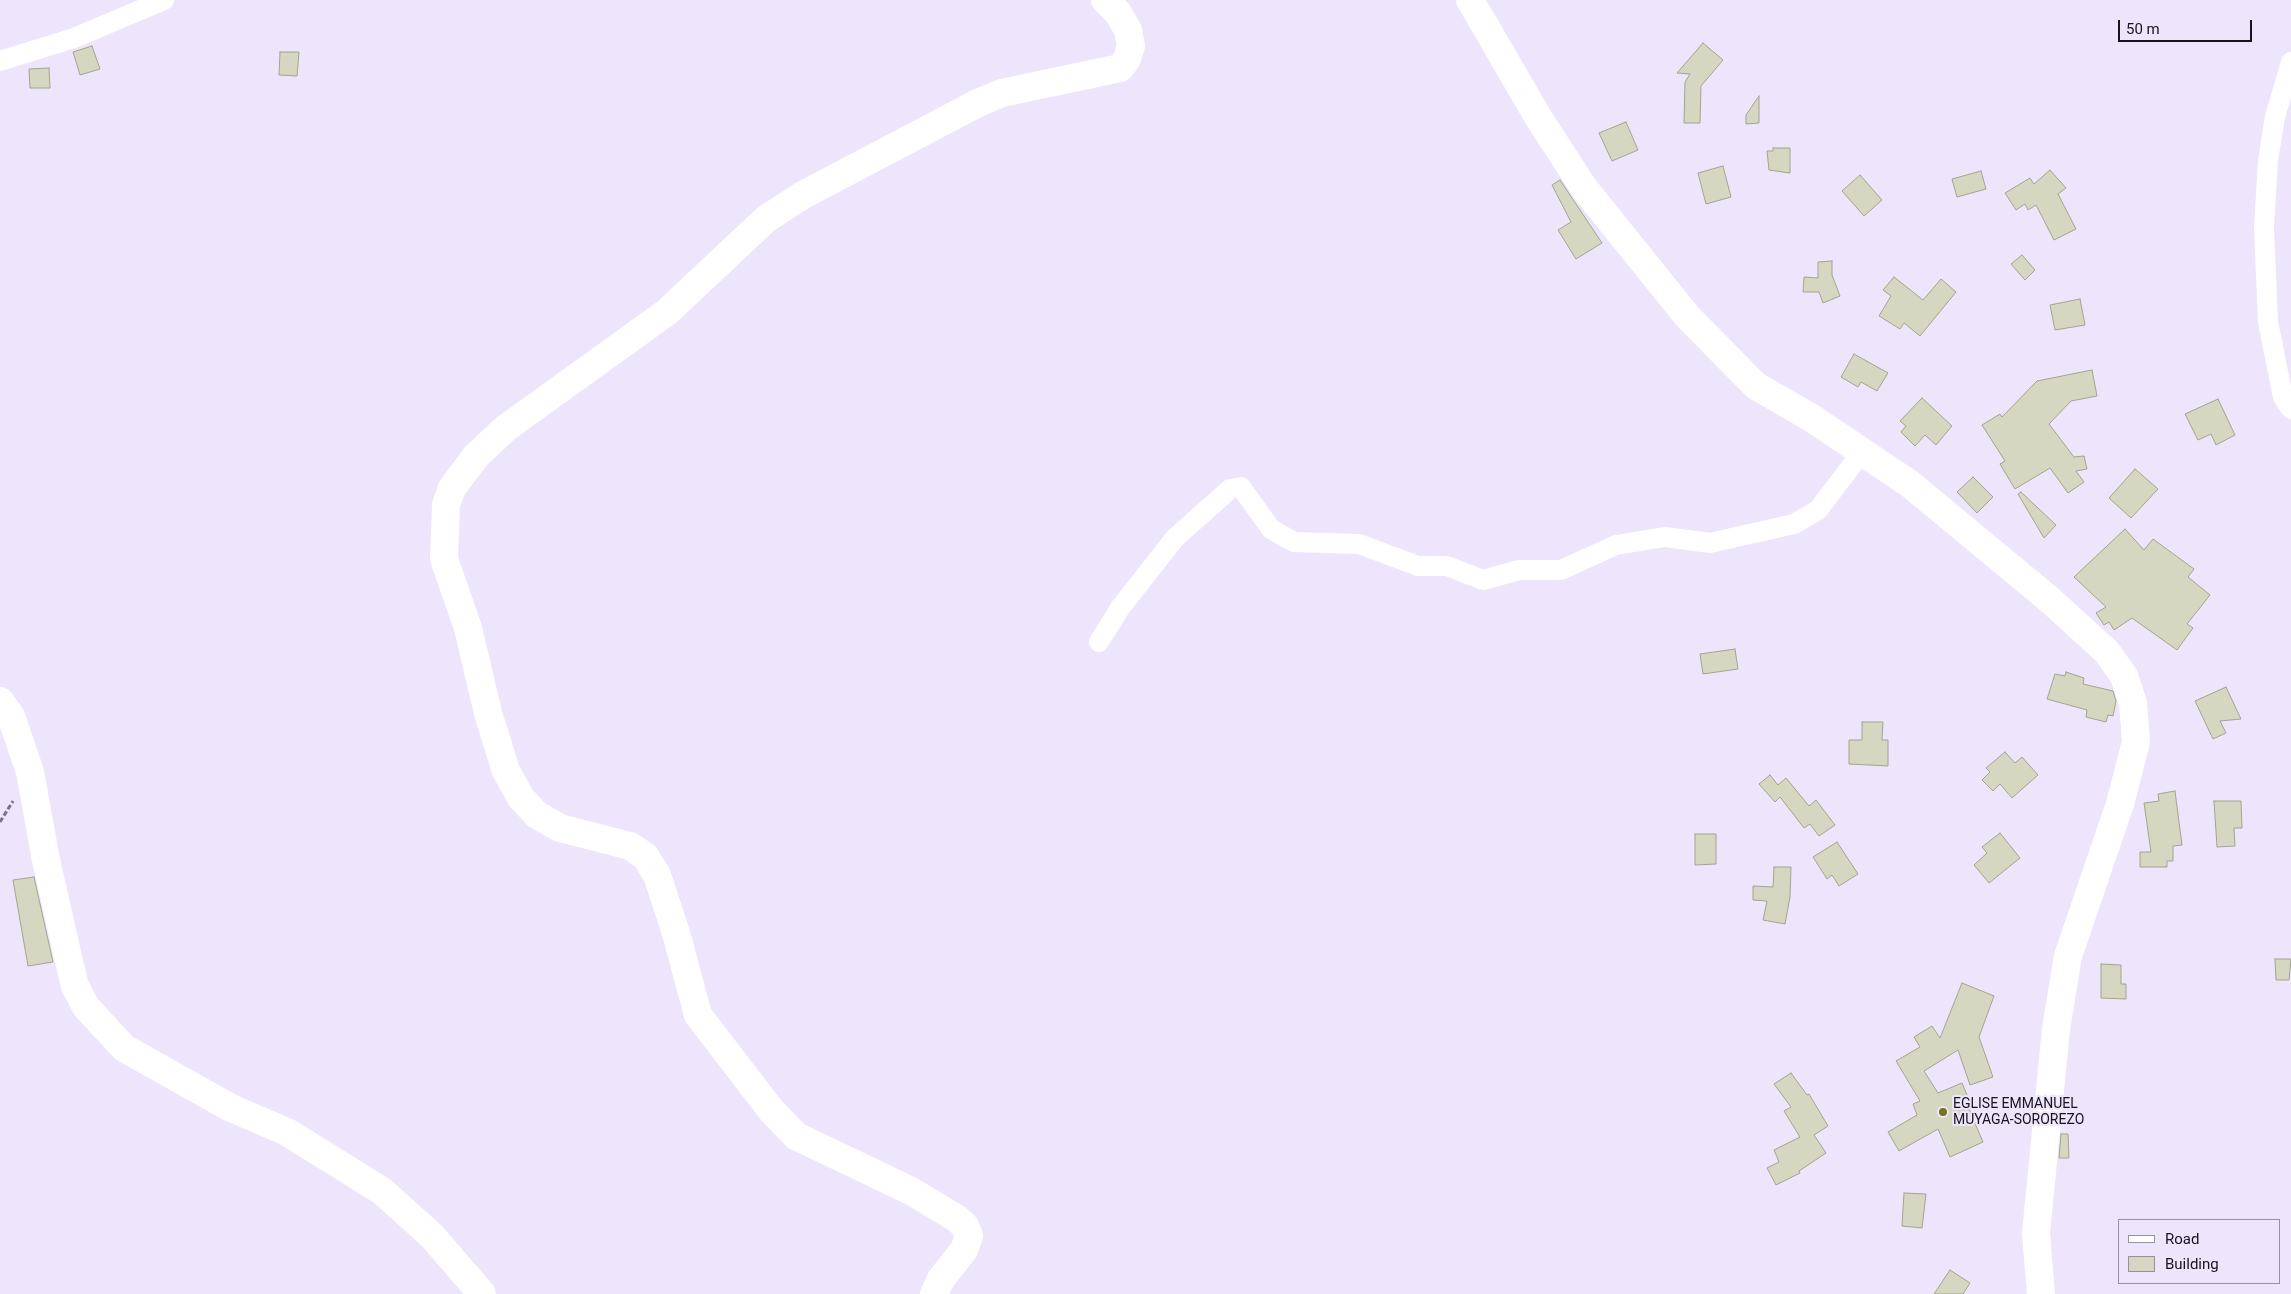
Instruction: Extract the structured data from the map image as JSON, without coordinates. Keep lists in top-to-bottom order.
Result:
{
  "places": ["EGLISE EMMANUEL MUYAGA-SOROREZO"],
  "legend": ["Road", "Building"],
  "scale_bar": "50 m"
}
